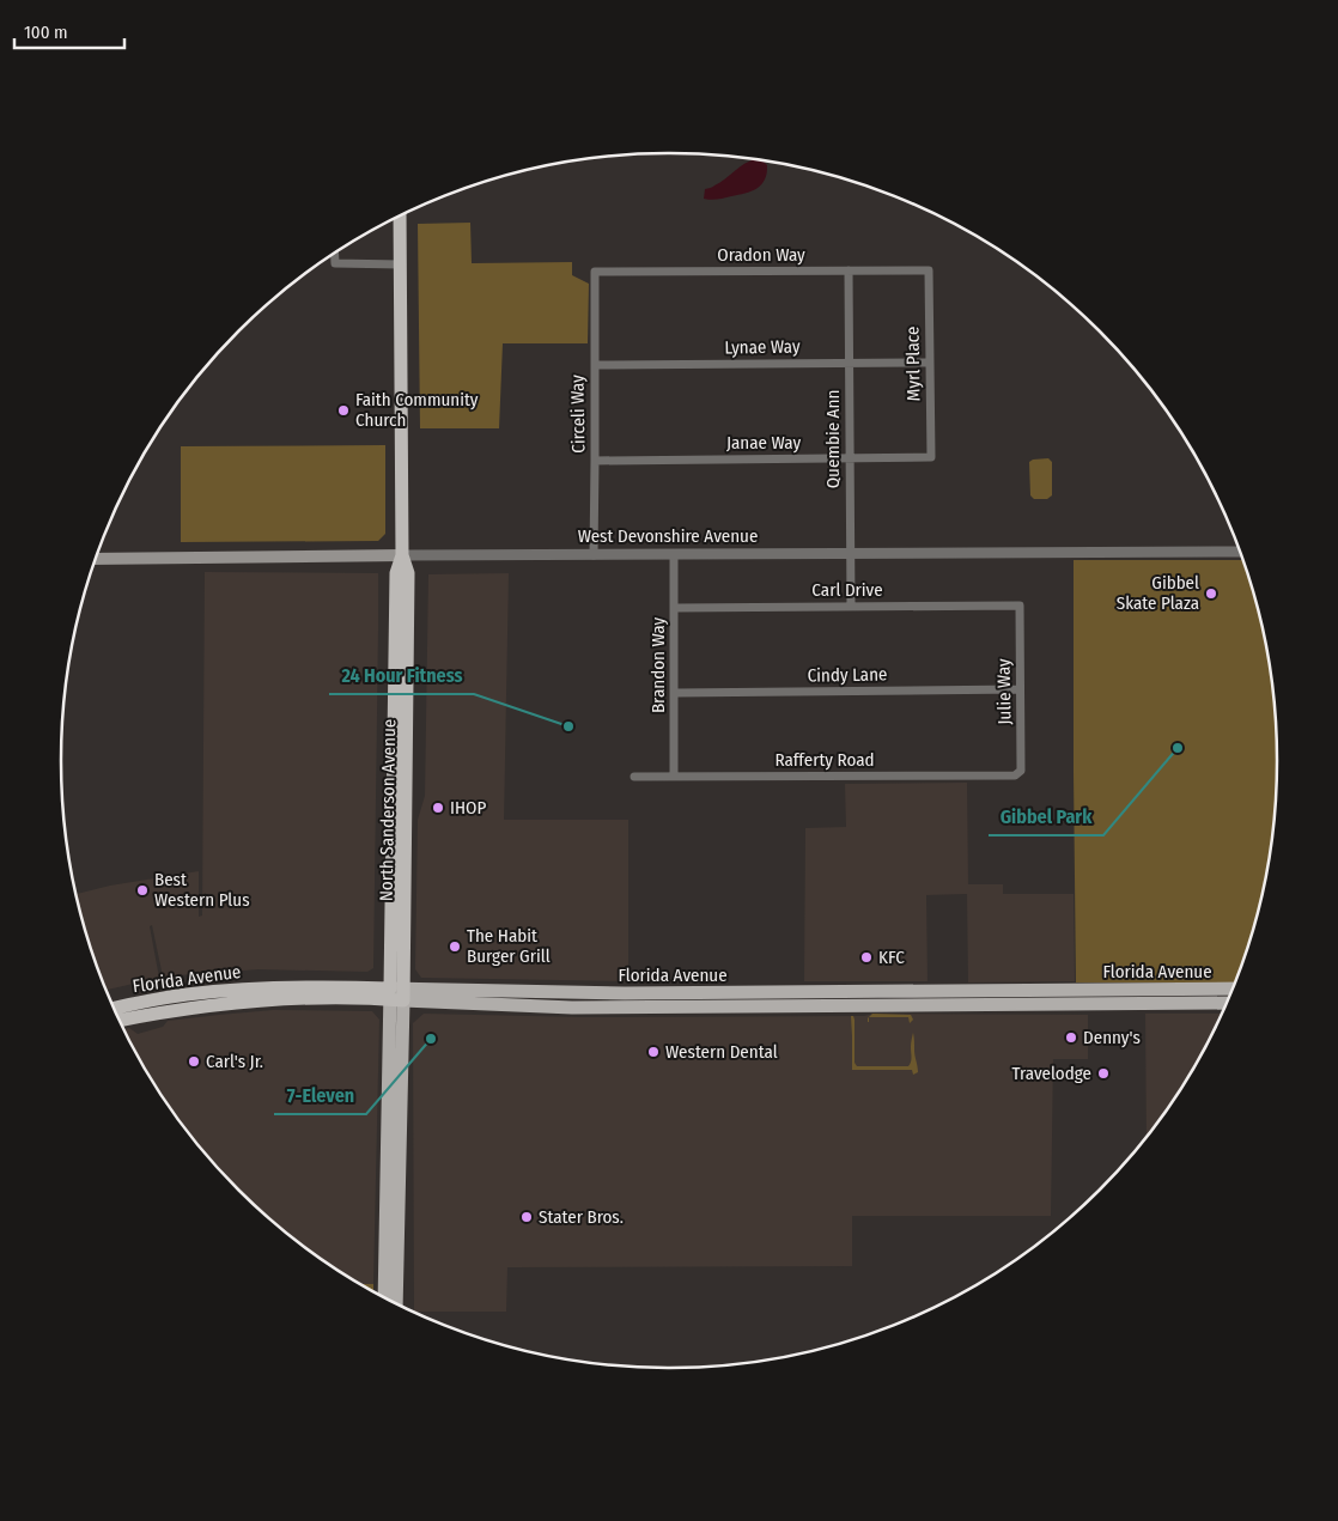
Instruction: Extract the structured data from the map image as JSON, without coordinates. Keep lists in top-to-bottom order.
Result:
{
  "streets": {
    "highway": ["North Sanderson Avenue", "Florida Avenue"],
    "main road": ["West Devonshire Avenue"],
    "street": [
      "Oradon Way",
      "Lynae Way",
      "Myrl Place",
      "Circeli Way",
      "Quembie Ann",
      "Janae Way",
      "Carl Drive",
      "Brandon Way",
      "Cindy Lane",
      "Julie Way",
      "Rafferty Road"
    ]
  },
  "crossings": [
    ["Oradon Way", "Myrl Place"],
    ["Oradon Way", "Circeli Way"],
    ["Oradon Way", "Quembie Ann"],
    ["Lynae Way", "Myrl Place"],
    ["Lynae Way", "Circeli Way"],
    ["Lynae Way", "Quembie Ann"],
    ["Myrl Place", "Janae Way"],
    ["Circeli Way", "Janae Way"],
    ["Circeli Way", "West Devonshire Avenue"],
    ["Quembie Ann", "Janae Way"],
    ["Quembie Ann", "West Devonshire Avenue"],
    ["Quembie Ann", "Carl Drive"],
    ["West Devonshire Avenue", "Brandon Way"],
    ["West Devonshire Avenue", "North Sanderson Avenue"],
    ["Carl Drive", "Brandon Way"],
    ["Carl Drive", "Julie Way"],
    ["Brandon Way", "Cindy Lane"],
    ["Brandon Way", "Rafferty Road"],
    ["Cindy Lane", "Julie Way"],
    ["Julie Way", "Rafferty Road"],
    ["North Sanderson Avenue", "Florida Avenue"]
  ],
  "places": [
    "Faith Community Church",
    "Gibbel Skate Plaza",
    "24 Hour Fitness",
    "Gibbel Park",
    "IHOP",
    "Best Western Plus",
    "The Habit Burger Grill",
    "KFC",
    "Denny's",
    "7-Eleven",
    "Western Dental",
    "Carl's Jr.",
    "Travelodge",
    "Stater Bros."
  ],
  "scale_bar": "100 m"
}
